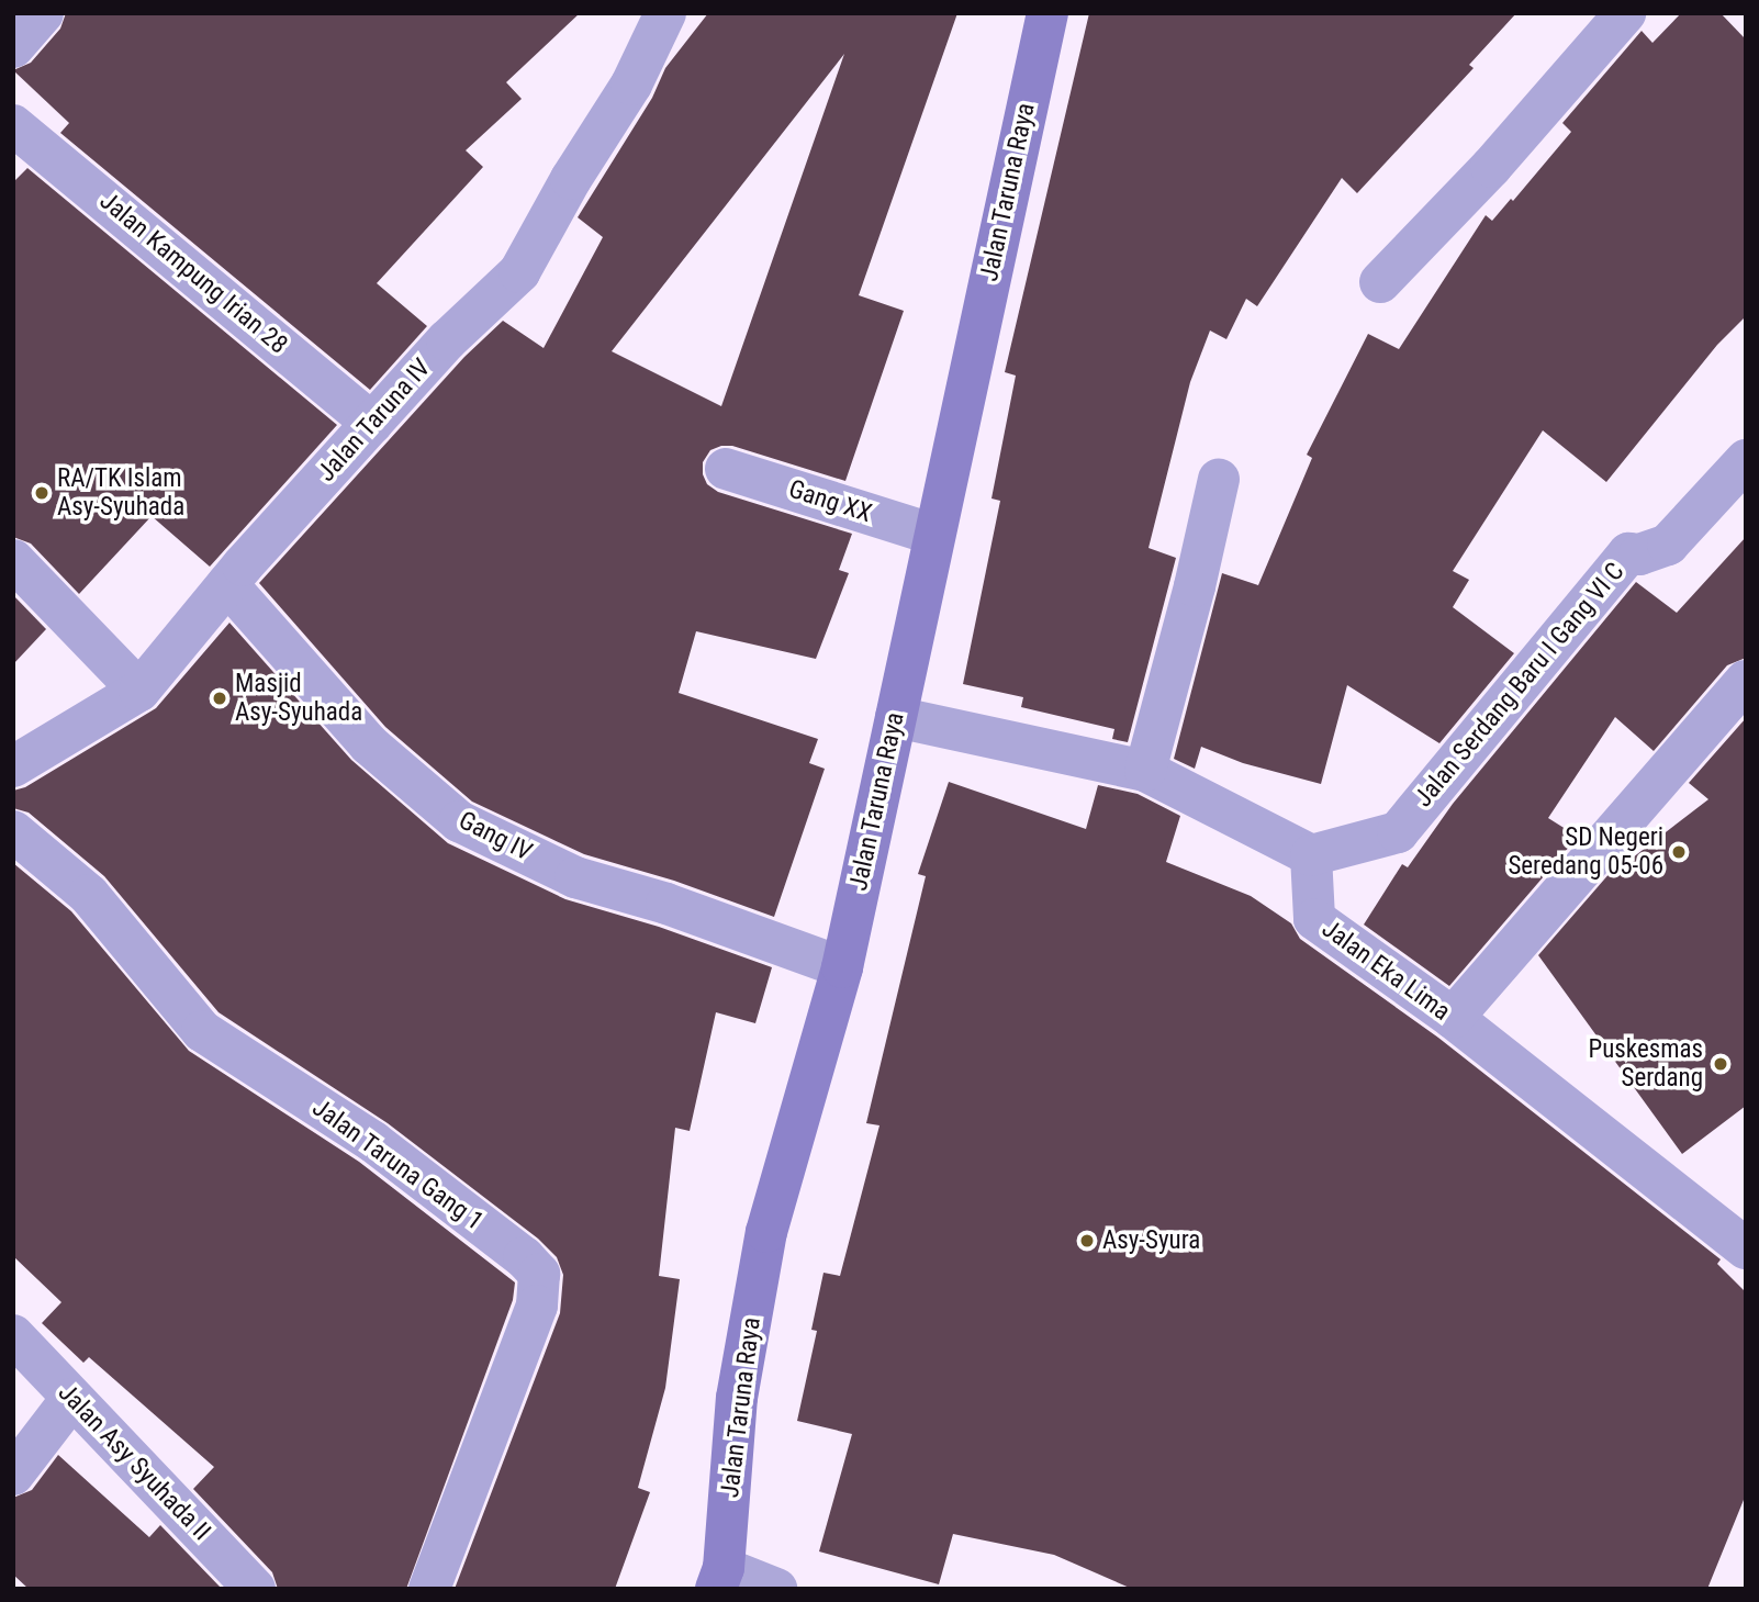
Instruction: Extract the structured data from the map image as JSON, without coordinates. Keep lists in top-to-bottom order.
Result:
{
  "streets": {
    "street": [
      "Jalan Taruna Raya",
      "Jalan Kampung Irian 28",
      "Jalan Taruna IV",
      "Gang XX",
      "Jalan Serdang Baru I Gang VI C",
      "Gang IV",
      "Jalan Eka Lima",
      "Jalan Taruna Gang 1",
      "Jalan Asy Syuhada II"
    ]
  },
  "crossings": [
    ["Jalan Taruna Raya", "Gang XX"],
    ["Jalan Taruna Raya", "Gang IV"],
    ["Jalan Kampung Irian 28", "Jalan Taruna IV"],
    ["Jalan Taruna IV", "Gang IV"],
    ["Jalan Serdang Baru I Gang VI C", "Jalan Eka Lima"]
  ],
  "places": [
    "RA/TK Islam Asy-Syuhada",
    "Masjid Asy-Syuhada",
    "SD Negeri Seredang 05-06",
    "Puskesmas Serdang",
    "Asy-Syura"
  ]
}
